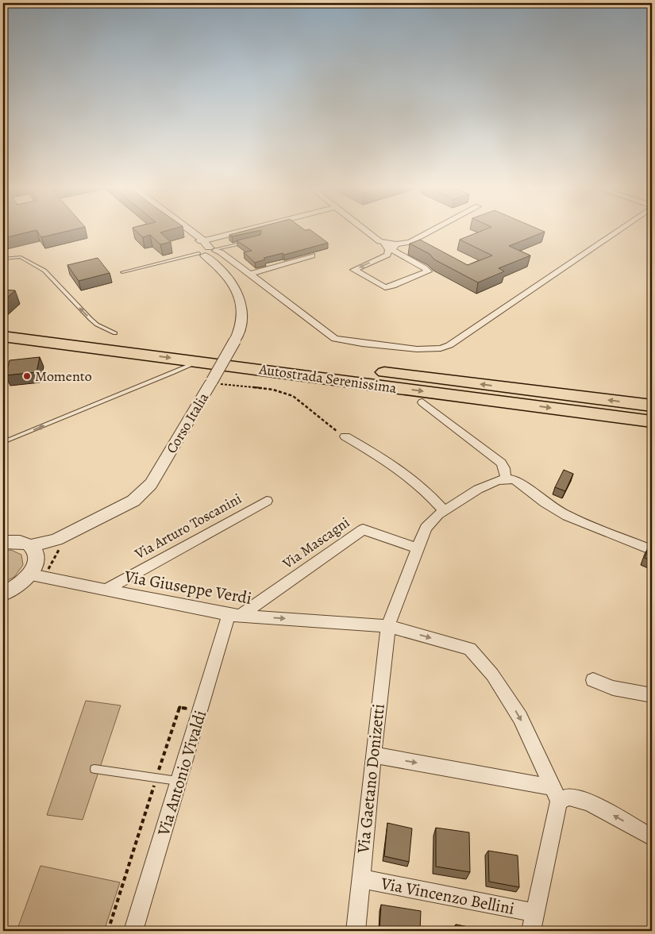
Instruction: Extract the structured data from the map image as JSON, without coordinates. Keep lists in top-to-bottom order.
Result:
{
  "streets": {
    "highway": ["Autostrada Serenissima"],
    "street": [
      "Corso Italia",
      "Via Arturo Toscanini",
      "Via Mascagni",
      "Via Giuseppe Verdi",
      "Via Antonio Vivaldi",
      "Via Gaetano Donizetti",
      "Via Vincenzo Bellini"
    ]
  },
  "crossings": [
    ["Via Arturo Toscanini", "Via Giuseppe Verdi"],
    ["Via Mascagni", "Via Giuseppe Verdi"],
    ["Via Mascagni", "Via Antonio Vivaldi"],
    ["Via Mascagni", "Via Gaetano Donizetti"],
    ["Via Giuseppe Verdi", "Via Antonio Vivaldi"],
    ["Via Giuseppe Verdi", "Via Gaetano Donizetti"],
    ["Via Gaetano Donizetti", "Via Vincenzo Bellini"]
  ],
  "places": ["Momento"]
}
